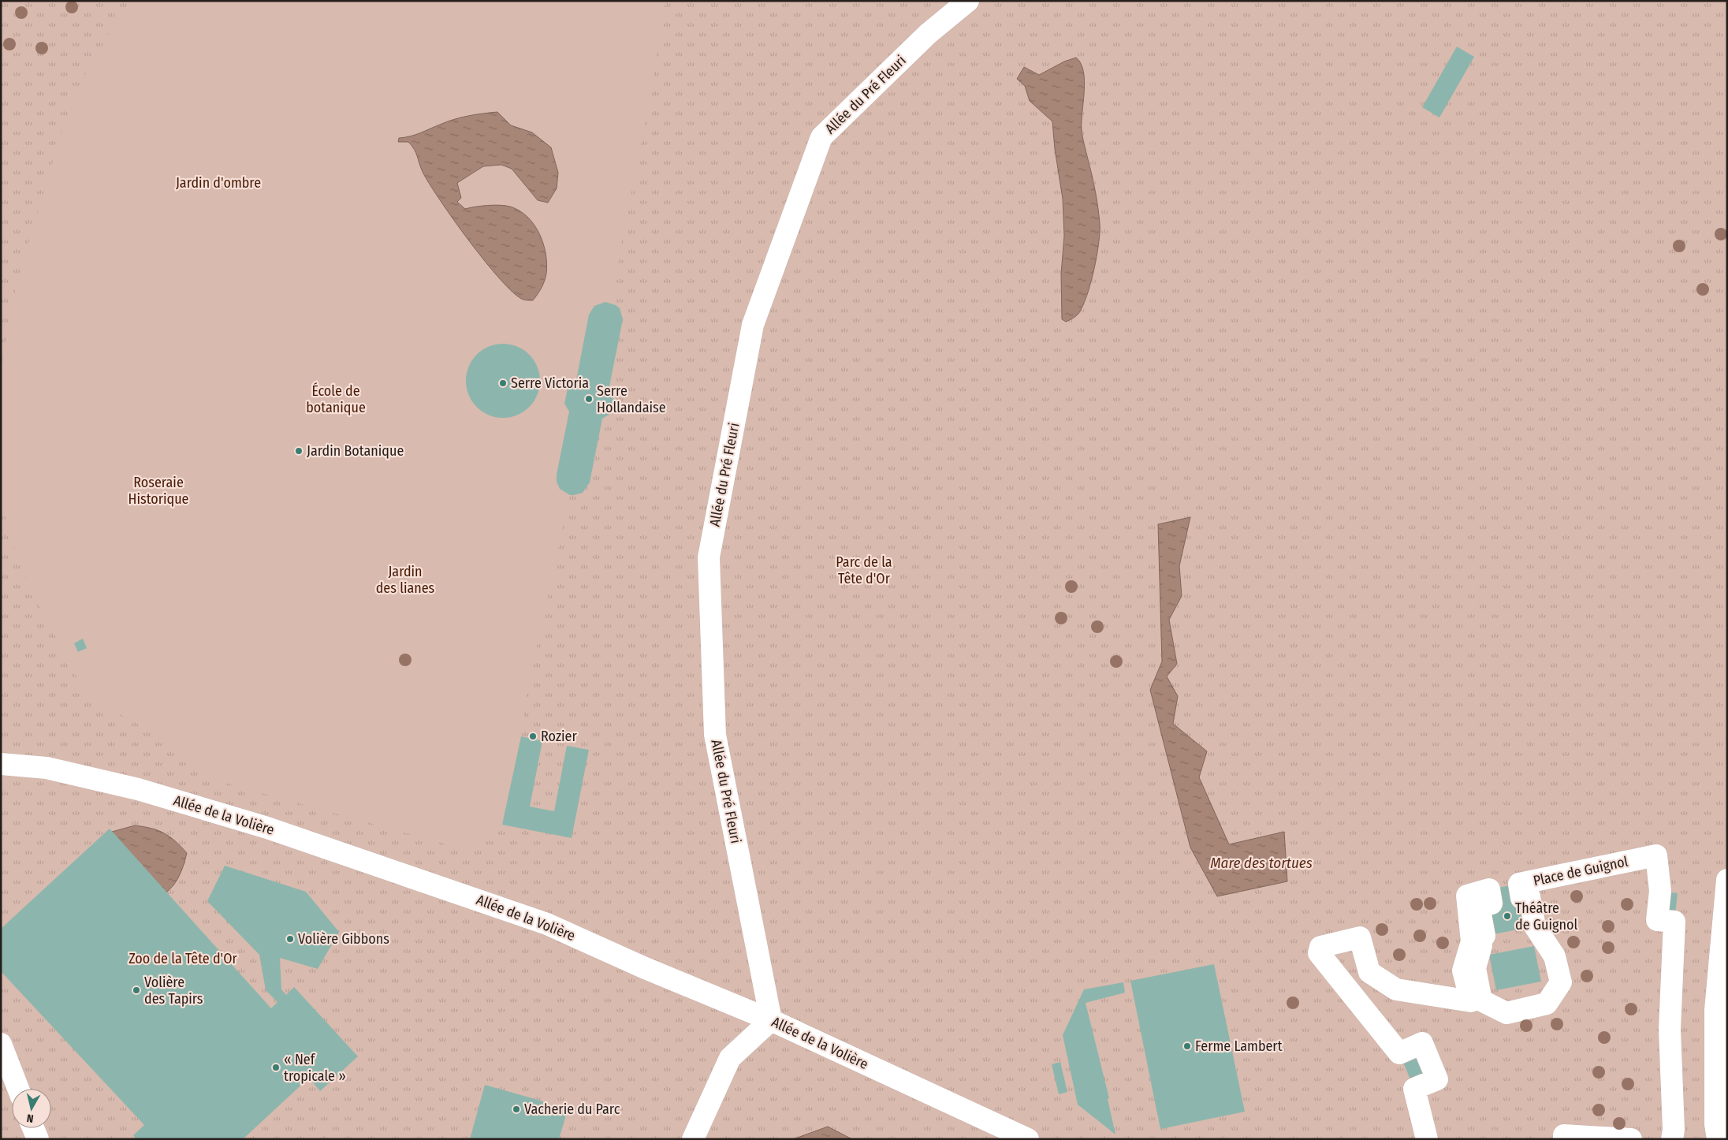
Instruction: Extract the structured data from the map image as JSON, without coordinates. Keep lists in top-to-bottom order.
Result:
{
  "streets": {
    "street": ["Allée du Pré Fleuri", "Allée de la Volière", "Place de Guignol"]
  },
  "crossings": [
    ["Allée du Pré Fleuri", "Allée de la Volière"]
  ],
  "water": ["Mare des tortues"],
  "parks": [
    "Jardin d'ombre",
    "École de botanique",
    "Roseraie Historique",
    "Parc de la Tête d'Or",
    "Jardin des lianes",
    "Zoo de la Tête d'Or"
  ],
  "places": [
    "Serre Victoria",
    "Serre Hollandaise",
    "Jardin Botanique",
    "Rozier",
    "Théâtre de Guignol",
    "Volière Gibbons",
    "Volière des Tapirs",
    "Ferme Lambert",
    "« Nef tropicale »",
    "Vacherie du Parc"
  ],
  "north": "bottom"
}
